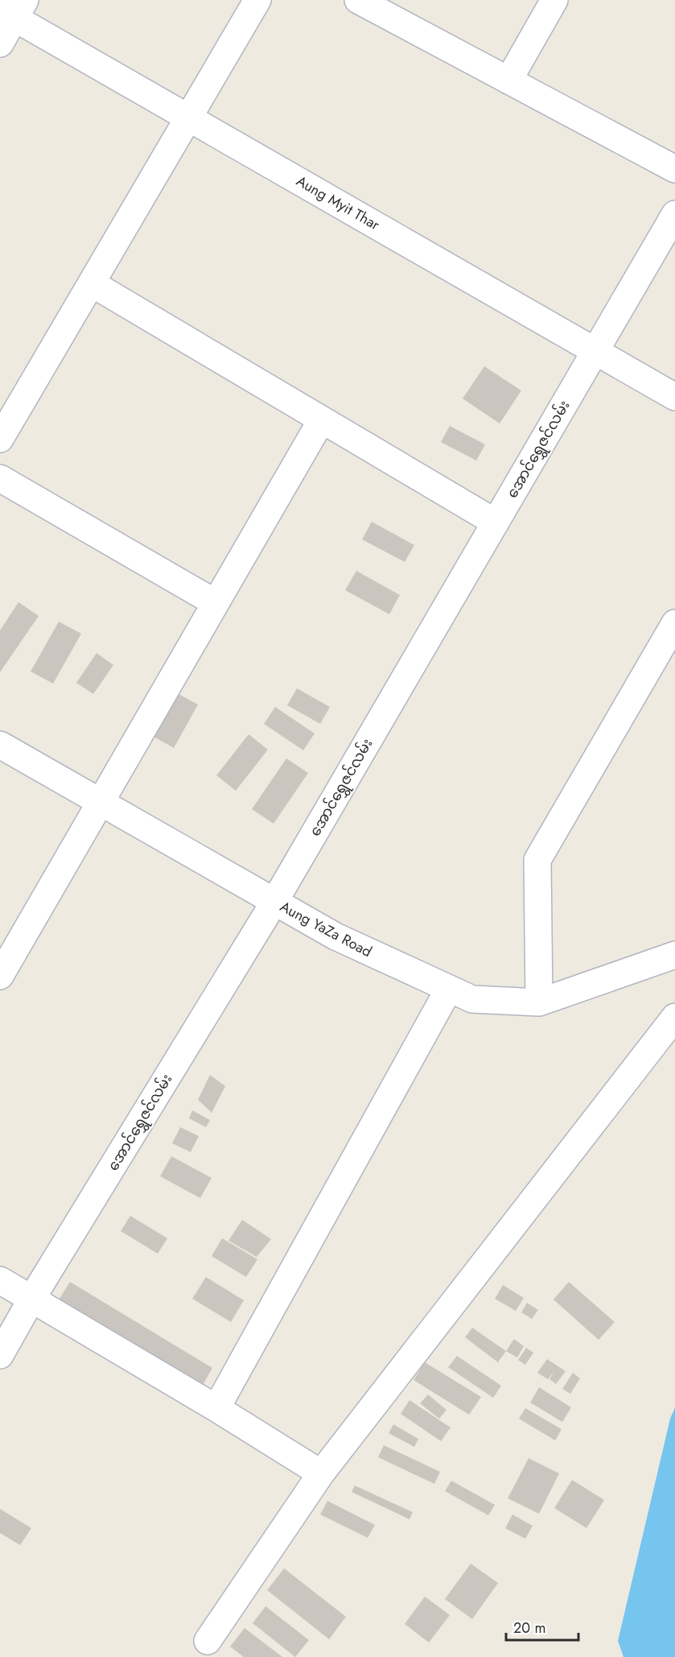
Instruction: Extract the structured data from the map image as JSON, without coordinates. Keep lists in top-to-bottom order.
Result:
{
  "streets": {
    "street": ["Aung Myit Thar", "အောင်ရွှေဇင်လမ်း", "Aung YaZa Road"]
  },
  "crossings": [
    ["Aung Myit Thar", "အောင်ရွှေဇင်လမ်း"],
    ["အောင်ရွှေဇင်လမ်း", "Aung YaZa Road"]
  ],
  "scale_bar": "20 m"
}
